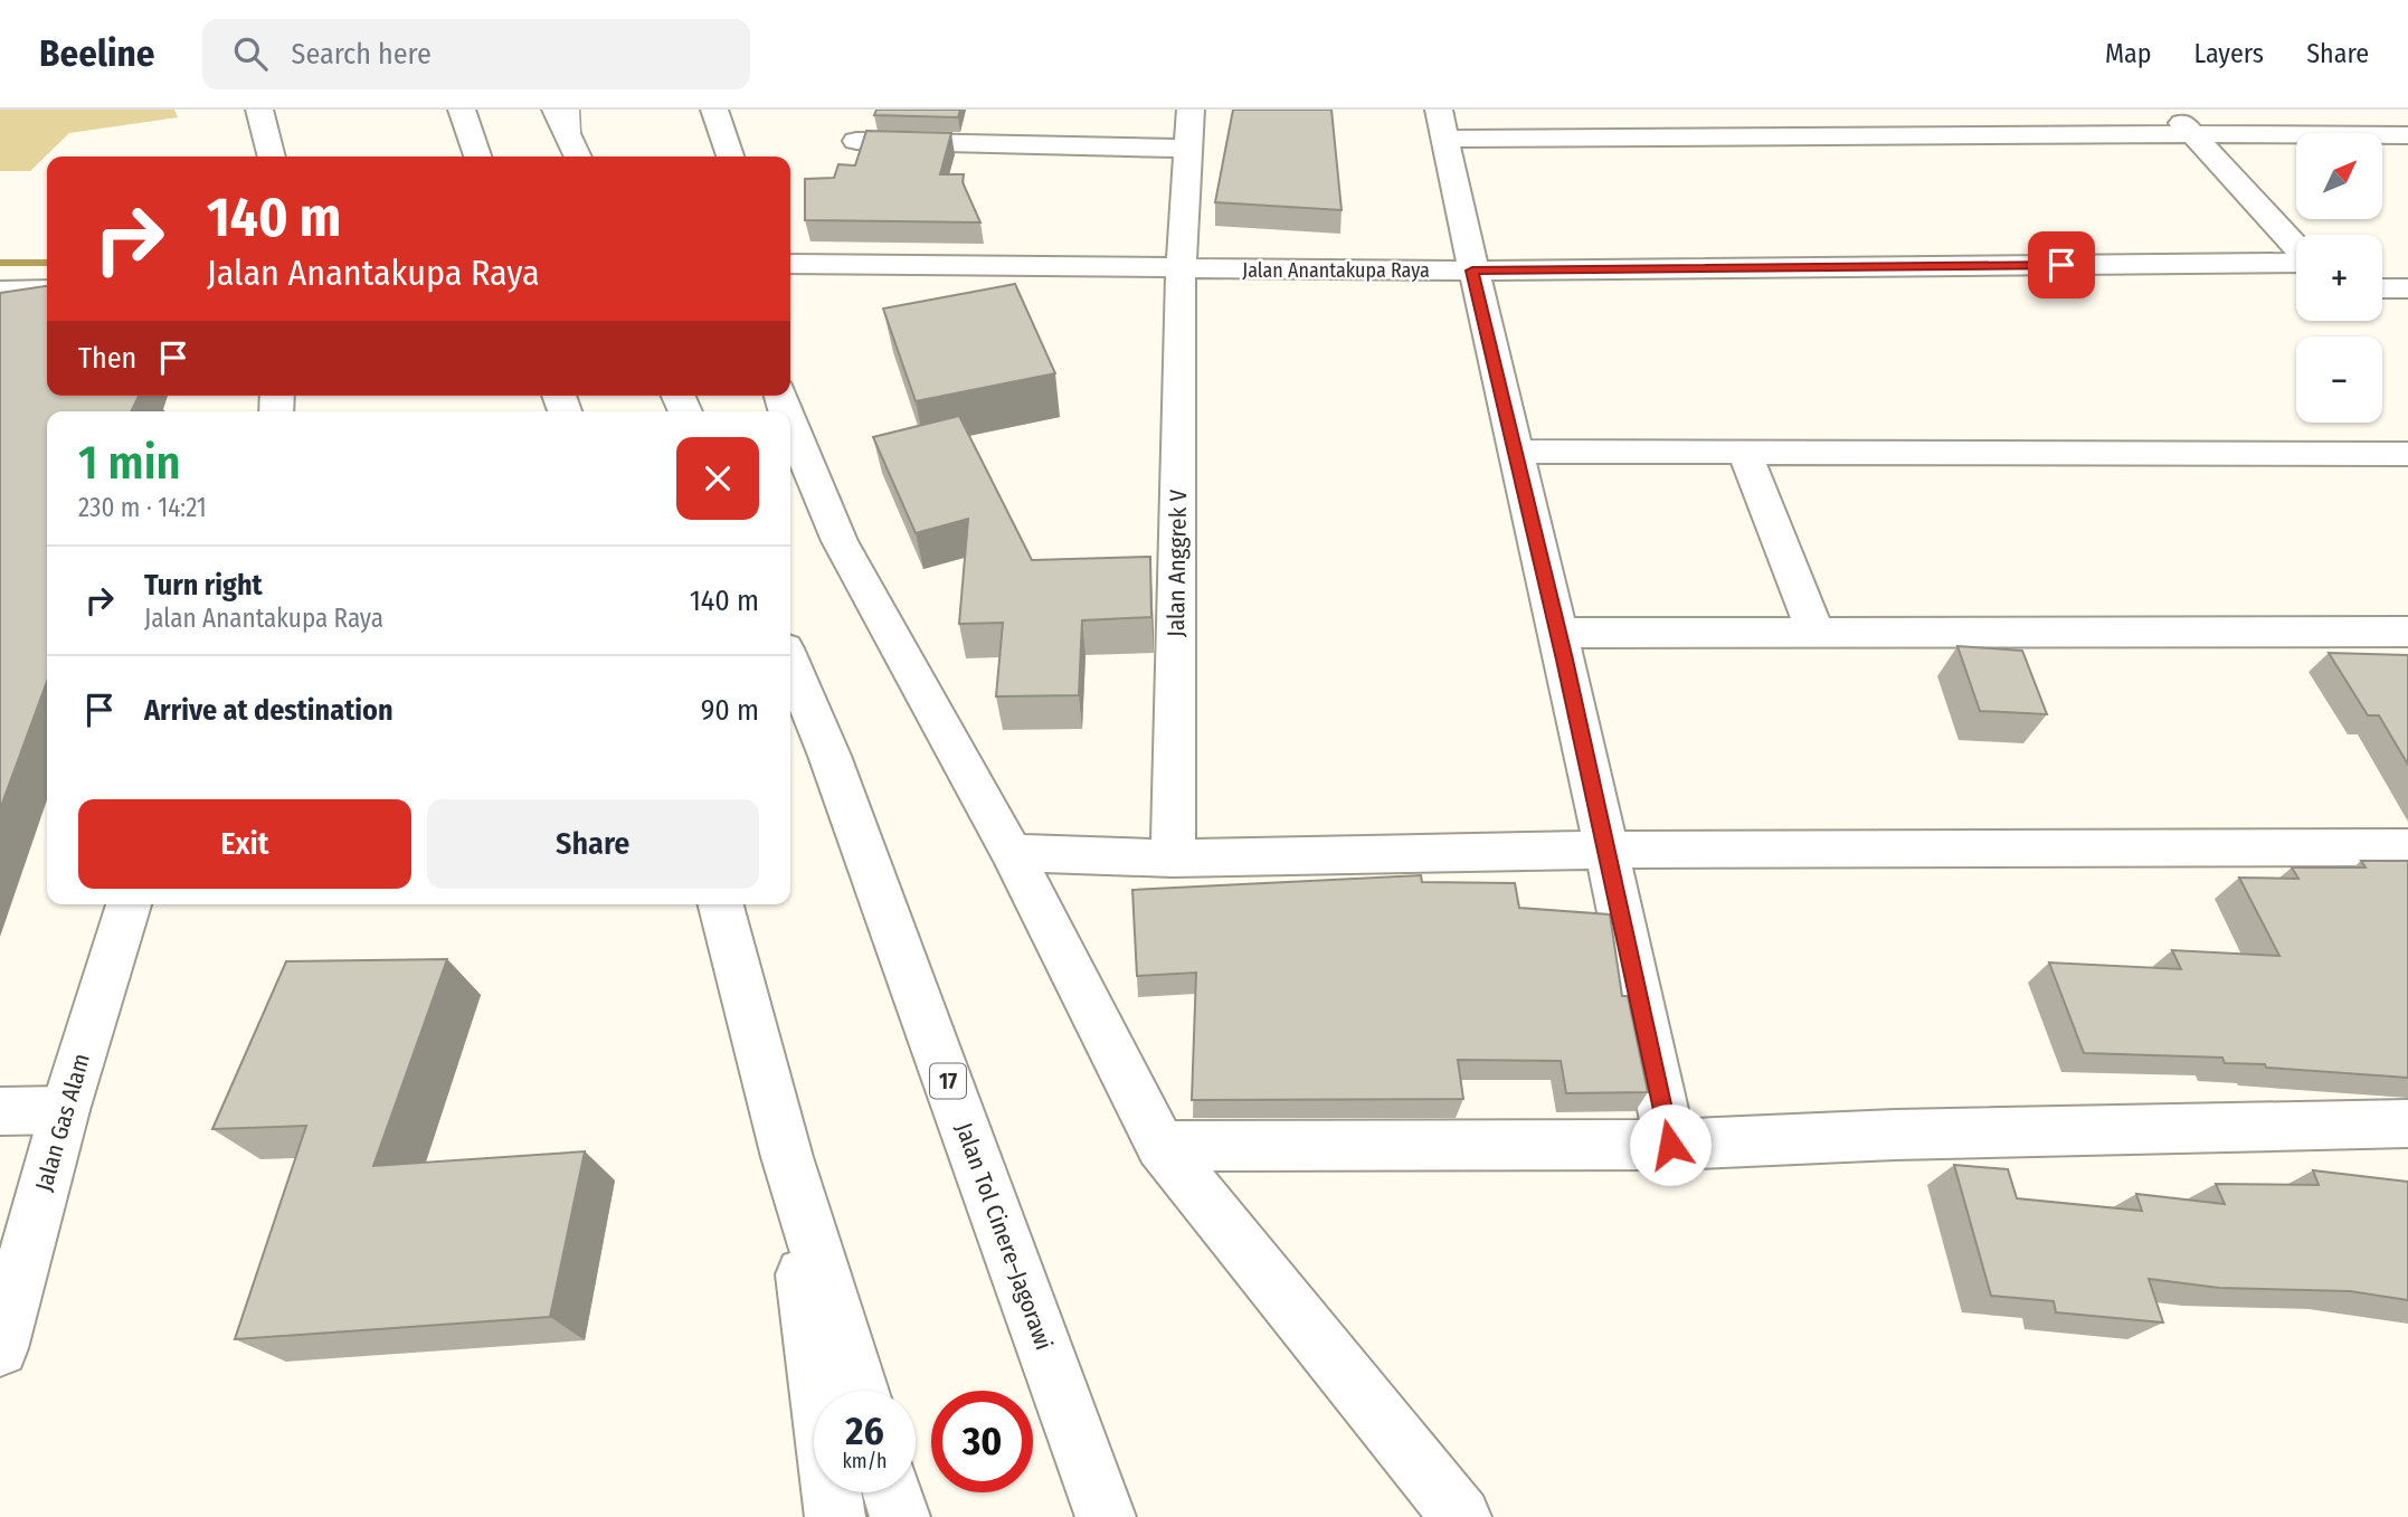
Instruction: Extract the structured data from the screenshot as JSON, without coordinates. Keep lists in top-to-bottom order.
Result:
{
  "streets": {
    "main road": [
      "Jalan Anantakupa Raya",
      "Jalan Anggrek V",
      "17",
      "Jalan Gas Alam",
      "Jalan Tol Cinere–Jagorawi"
    ]
  },
  "crossings": [
    ["Jalan Anantakupa Raya", "Jalan Anggrek V"]
  ],
  "north": "top right",
  "page": {
    "header": "Beeline",
    "search": "Search here",
    "nav": ["Map", "Layers", "Share"],
    "map_buttons": ["+", "−"],
    "turn": ["140 m", "Jalan Anantakupa Raya"],
    "then": "Then",
    "heading": ["1 min", "230 m · 14:21"],
    "list": [
      {
        "name": "Turn right",
        "note": "Jalan Anantakupa Raya",
        "value": "140 m"
      },
      {
        "name": "Arrive at destination",
        "value": "90 m"
      }
    ],
    "buttons": ["Exit", "Share"],
    "speed": "26 km/h",
    "limit": "30"
  }
}
